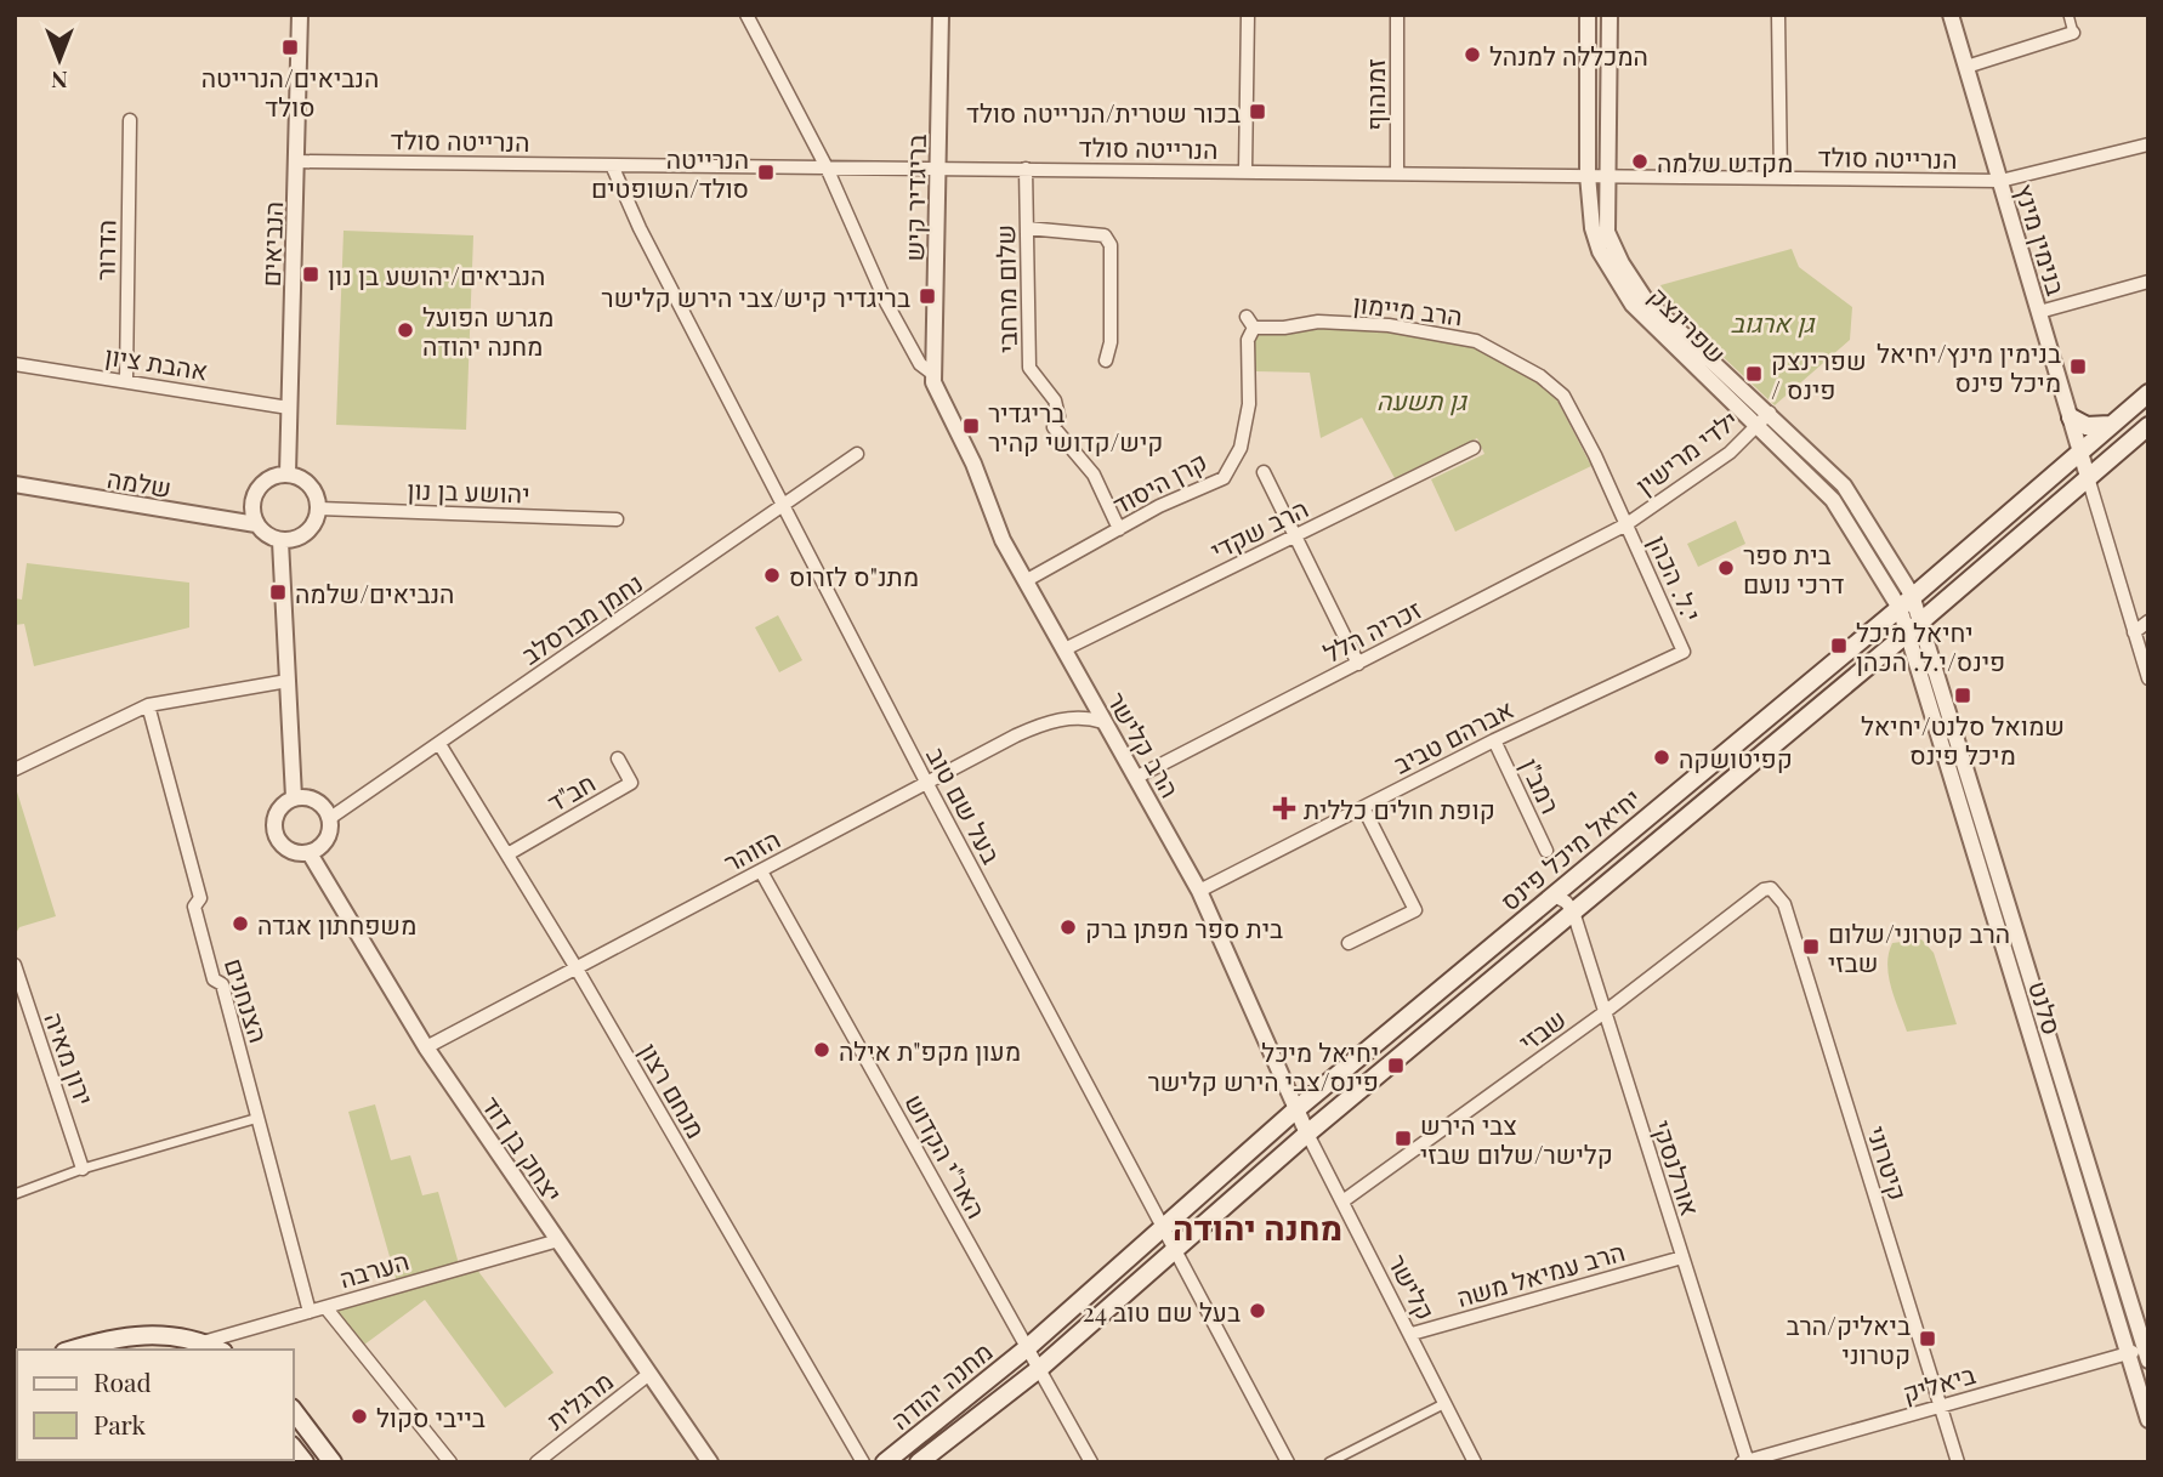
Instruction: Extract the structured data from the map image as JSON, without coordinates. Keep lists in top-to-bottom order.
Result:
{
  "streets": {
    "main road": ["יחיאל מיכל פינס", "מחנה יהודה"],
    "street": [
      "זמנהוף",
      "הנרייטה סולד",
      "בריגדיר קיש",
      "בנימין מינץ",
      "הנביאים",
      "הדרור",
      "שלום מרחבי",
      "הרב מיימון",
      "שפרינצק",
      "אהבת ציון",
      "ילדי מרישין",
      "שלמה",
      "קרן היסוד",
      "יהושע בן נון",
      "הרב שקדי",
      "י.ל. הכהן",
      "נחמן מברסלב",
      "זכריה הלל",
      "אברהם טביב",
      "הרב קלישר",
      "רמב\"ן",
      "חב\"ד",
      "בעל שם טוב",
      "הזוהר",
      "הצנחנים",
      "סלנט",
      "שבזי",
      "ירון מאיה",
      "מנחם רצון",
      "יצחק בן דוד",
      "האר\"י הקדוש",
      "קיטרוני",
      "אורלנסקי",
      "הערבה",
      "הרב עמיאל משה",
      "קלישר",
      "ביאליק",
      "מרגלית"
    ]
  },
  "crossings": [
    ["זמנהוף", "הנרייטה סולד"],
    ["הנרייטה סולד", "בריגדיר קיש"],
    ["הנרייטה סולד", "בנימין מינץ"],
    ["הנרייטה סולד", "הנביאים"],
    ["הנרייטה סולד", "שלום מרחבי"],
    ["הנרייטה סולד", "שפרינצק"],
    ["הנרייטה סולד", "בעל שם טוב"],
    ["בריגדיר קיש", "הרב קלישר"],
    ["בנימין מינץ", "יחיאל מיכל פינס"],
    ["הנביאים", "אהבת ציון"],
    ["הנביאים", "שלמה"],
    ["הנביאים", "יהושע בן נון"],
    ["הדרור", "אהבת ציון"],
    ["שלום מרחבי", "קרן היסוד"],
    ["הרב מיימון", "ילדי מרישין"],
    ["הרב מיימון", "קרן היסוד"],
    ["הרב מיימון", "י.ל. הכהן"],
    ["הרב מיימון", "זכריה הלל"],
    ["שפרינצק", "ילדי מרישין"],
    ["שפרינצק", "יחיאל מיכל פינס"],
    ["שפרינצק", "סלנט"],
    ["ילדי מרישין", "י.ל. הכהן"],
    ["ילדי מרישין", "זכריה הלל"],
    ["שלמה", "יהושע בן נון"],
    ["קרן היסוד", "הרב קלישר"],
    ["הרב שקדי", "הרב קלישר"],
    ["י.ל. הכהן", "זכריה הלל"],
    ["י.ל. הכהן", "אברהם טביב"],
    ["נחמן מברסלב", "בעל שם טוב"],
    ["נחמן מברסלב", "מנחם רצון"],
    ["נחמן מברסלב", "יצחק בן דוד"],
    ["זכריה הלל", "הרב קלישר"],
    ["אברהם טביב", "הרב קלישר"],
    ["אברהם טביב", "רמב\"ן"],
    ["הרב קלישר", "יחיאל מיכל פינס"],
    ["הרב קלישר", "הזוהר"],
    ["הרב קלישר", "קלישר"],
    ["חב\"ד", "מנחם רצון"],
    ["בעל שם טוב", "יחיאל מיכל פינס"],
    ["בעל שם טוב", "הזוהר"],
    ["יחיאל מיכל פינס", "סלנט"],
    ["יחיאל מיכל פינס", "האר\"י הקדוש"],
    ["יחיאל מיכל פינס", "אורלנסקי"],
    ["יחיאל מיכל פינס", "קלישר"],
    ["יחיאל מיכל פינס", "מחנה יהודה"],
    ["הזוהר", "מנחם רצון"],
    ["הזוהר", "יצחק בן דוד"],
    ["הזוהר", "האר\"י הקדוש"],
    ["הצנחנים", "הערבה"],
    ["סלנט", "ביאליק"],
    ["שבזי", "קיטרוני"],
    ["שבזי", "אורלנסקי"],
    ["שבזי", "קלישר"],
    ["יצחק בן דוד", "הערבה"],
    ["יצחק בן דוד", "מרגלית"],
    ["האר\"י הקדוש", "מחנה יהודה"],
    ["קיטרוני", "ביאליק"],
    ["אורלנסקי", "הרב עמיאל משה"],
    ["אורלנסקי", "ביאליק"],
    ["הרב עמיאל משה", "קלישר"]
  ],
  "districts": ["מחנה יהודה"],
  "parks": ["גן ארגוב", "גן תשעה"],
  "places": {
    "transit": [
      "הנביאים/הנרייטה סולד",
      "בכור שטרית/הנרייטה סולד",
      "הנרייטה סולד/השופטים",
      "הנביאים/יהושע בן נון",
      "בריגדיר קיש/צבי הירש קלישר",
      "בנימין מינץ/יחיאל מיכל פינס",
      "שפרינצק / פינס",
      "בריגדיר קיש/קדושי קהיר",
      "הנביאים/שלמה",
      "יחיאל מיכל פינס/י.ל. הכהן",
      "שמואל סלנט/יחיאל מיכל פינס",
      "הרב קטרוני/שלום שבזי",
      "יחיאל מיכל פינס/צבי הירש קלישר",
      "צבי הירש קלישר/שלום שבזי",
      "ביאליק/הרב קטרוני"
    ],
    "other": [
      "המכללה למנהל",
      "מקדש שלמה",
      "מגרש הפועל מחנה יהודה",
      "בית ספר דרכי נועם",
      "מתנ\"ס לזרוס",
      "קפיטושקה",
      "משפחתון אגדה",
      "בית ספר מפתן ברק",
      "מעון מקפ\"ת אילה",
      "בעל שם טוב 24",
      "בייבי סקול"
    ],
    "health": ["קופת חולים כללית"]
  },
  "legend": ["Road", "Park"],
  "north": "bottom"
}
